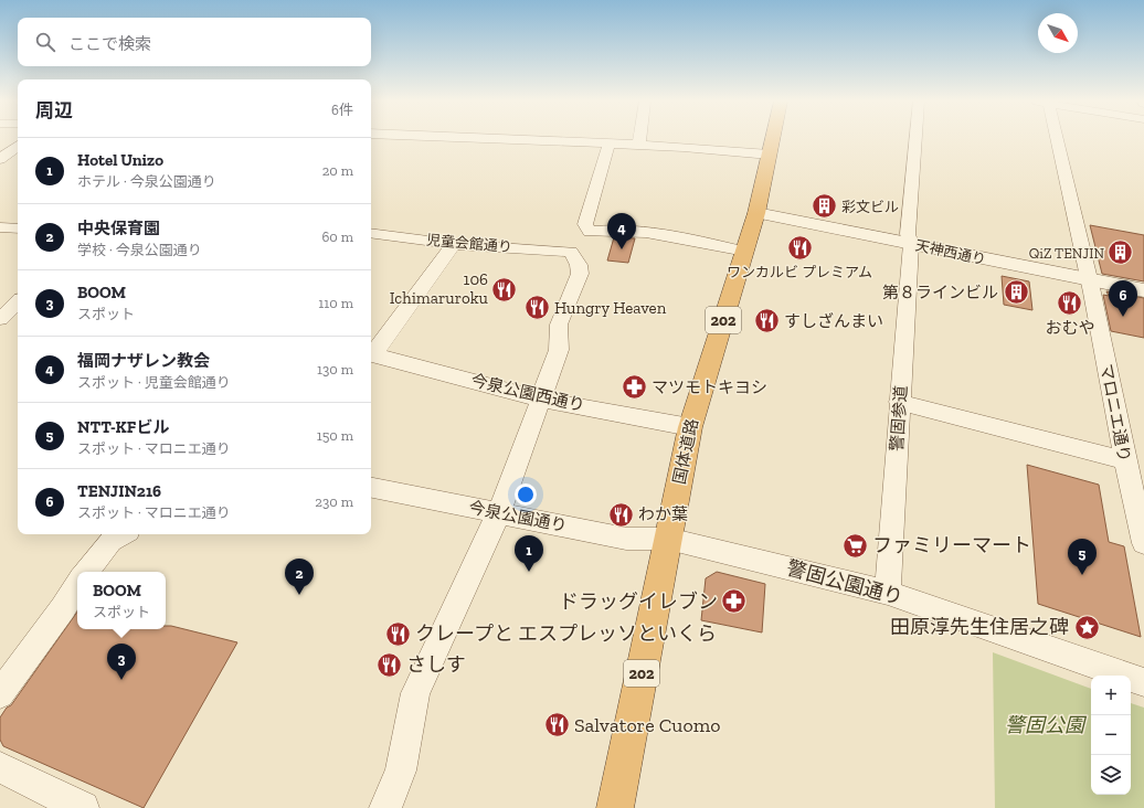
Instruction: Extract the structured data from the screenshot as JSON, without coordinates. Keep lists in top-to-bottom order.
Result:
{
  "streets": {
    "highway": ["202", "国体道路"],
    "street": [
      "児童会館通り",
      "天神西通り",
      "今泉公園西通り",
      "マロニエ通り",
      "警固参道",
      "今泉公園通り",
      "警固公園通り"
    ]
  },
  "crossings": [
    ["天神西通り", "マロニエ通り"],
    ["天神西通り", "警固参道"],
    ["天神西通り", "国体道路"],
    ["今泉公園西通り", "国体道路"],
    ["警固参道", "警固公園通り"],
    ["国体道路", "今泉公園通り"],
    ["国体道路", "警固公園通り"],
    ["今泉公園通り", "警固公園通り"]
  ],
  "parks": ["警固公園"],
  "places": {
    "building": ["彩文ビル", "QiZ TENJIN", "第８ラインビル"],
    "restaurant": [
      "ワンカルビ プレミアム",
      "106 Ichimaruroku",
      "おむや",
      "Hungry Heaven",
      "すしざんまい",
      "わか葉",
      "クレープと エスプレッソといくら",
      "さしす",
      "Salvatore Cuomo"
    ],
    "pharmacy": ["マツモトキヨシ", "ドラッグイレブン"],
    "supermarket": ["ファミリーマート"],
    "place": ["田原淳先生住居之碑"]
  },
  "north": "bottom right",
  "page": {
    "search": "ここで検索",
    "heading": ["周辺", "6件"],
    "list": [
      {
        "mark": "1",
        "name": "Hotel Unizo",
        "note": "ホテル · 今泉公園通り",
        "value": "20 m"
      },
      {
        "mark": "2",
        "name": "中央保育園",
        "note": "学校 · 今泉公園通り",
        "value": "60 m"
      },
      {
        "mark": "3",
        "name": "BOOM",
        "note": "スポット",
        "value": "110 m"
      },
      {
        "mark": "4",
        "name": "福岡ナザレン教会",
        "note": "スポット · 児童会館通り",
        "value": "130 m"
      },
      {
        "mark": "5",
        "name": "NTT-KFビル",
        "note": "スポット · マロニエ通り",
        "value": "150 m"
      },
      {
        "mark": "6",
        "name": "TENJIN216",
        "note": "スポット · マロニエ通り",
        "value": "230 m"
      }
    ],
    "pins": [
      "4",
      "6",
      "1",
      "5",
      "2",
      "3"
    ],
    "popup": ["BOOM", "スポット"],
    "map_buttons": ["+", "−"]
  }
}
